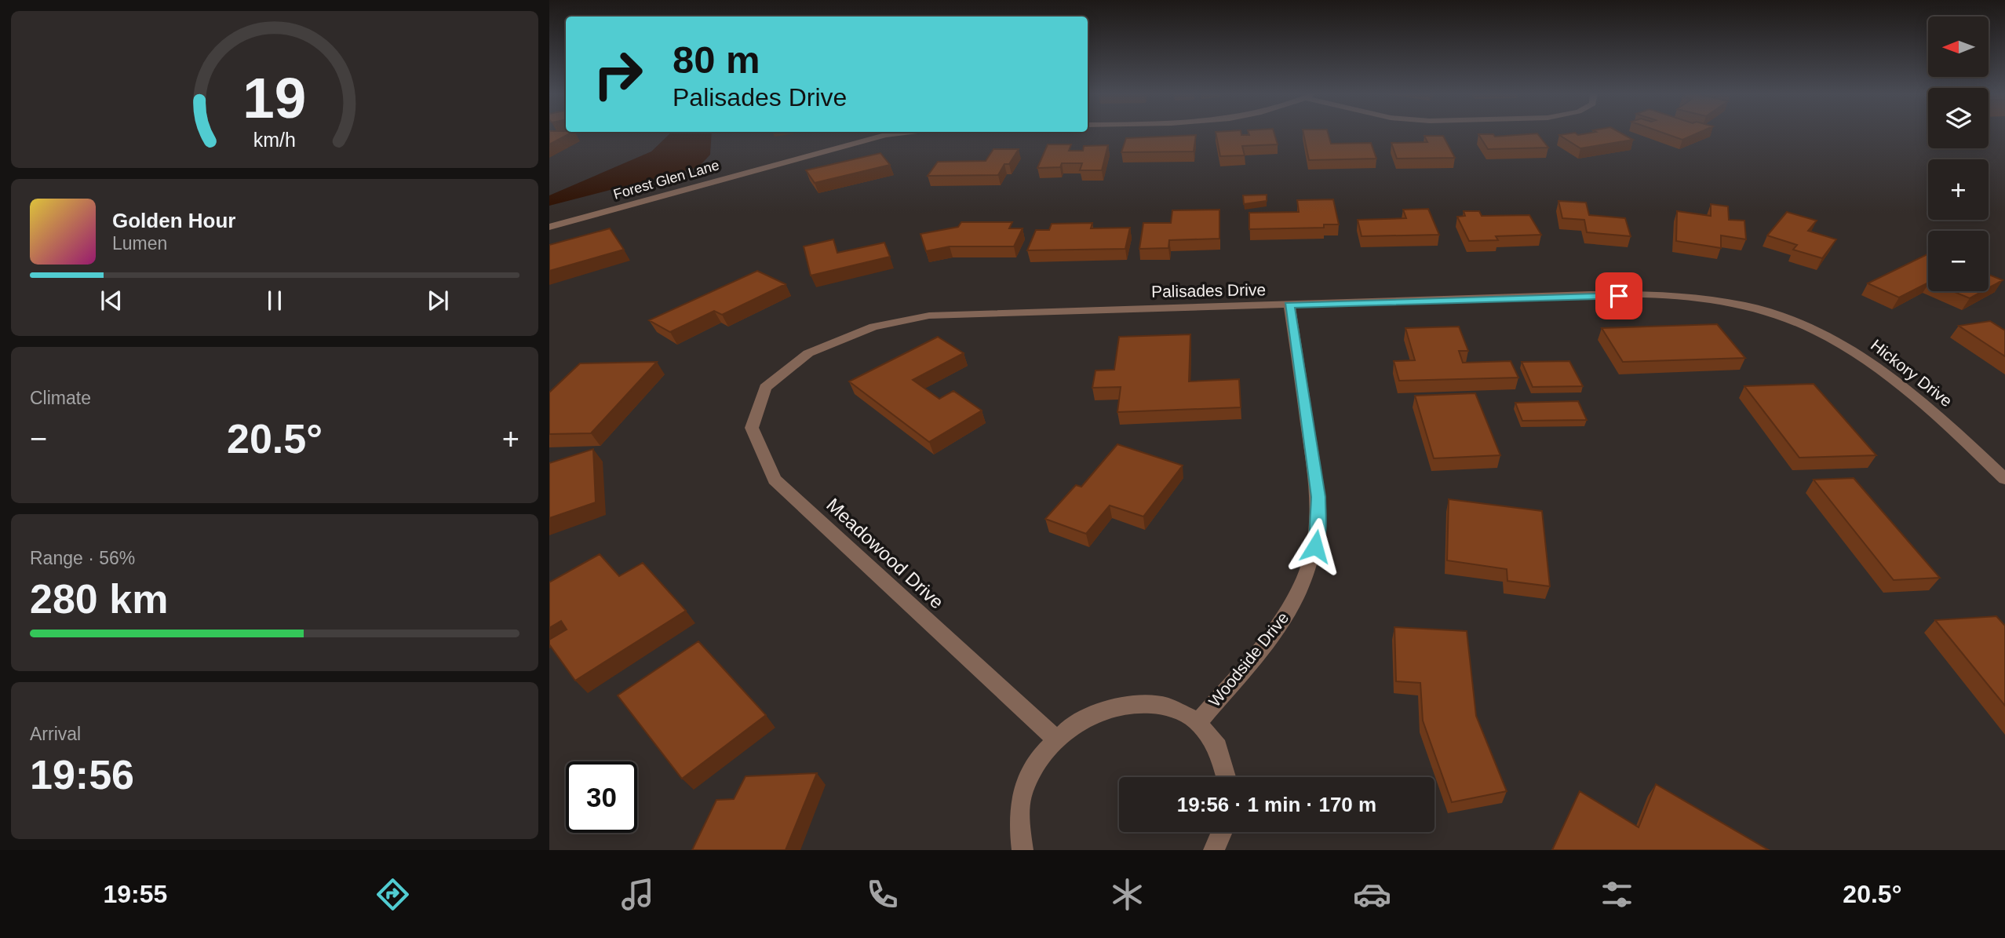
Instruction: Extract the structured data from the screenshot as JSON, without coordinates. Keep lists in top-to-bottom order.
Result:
{
  "streets": {
    "street": [
      "Forest Glen Lane",
      "Palisades Drive",
      "Hickory Drive",
      "Meadowood Drive",
      "Woodside Drive"
    ]
  },
  "crossings": [
    ["Palisades Drive", "Hickory Drive"],
    ["Palisades Drive", "Meadowood Drive"],
    ["Palisades Drive", "Woodside Drive"]
  ],
  "north": "left",
  "page": {
    "map_buttons": ["+", "−"],
    "turn": ["80 m", "Palisades Drive"],
    "song": ["Golden Hour", "Lumen"],
    "tile": [
      "Climate",
      ["Range · 56%", "280 km"],
      ["Arrival", "19:56"]
    ],
    "heat": ["−", "20.5°", "+"],
    "limit": "30",
    "trip": "19:56 · 1 min · 170 m",
    "tabs": ["19:55", "20.5°"],
    "gauge": ["19", "km/h"]
  }
}
